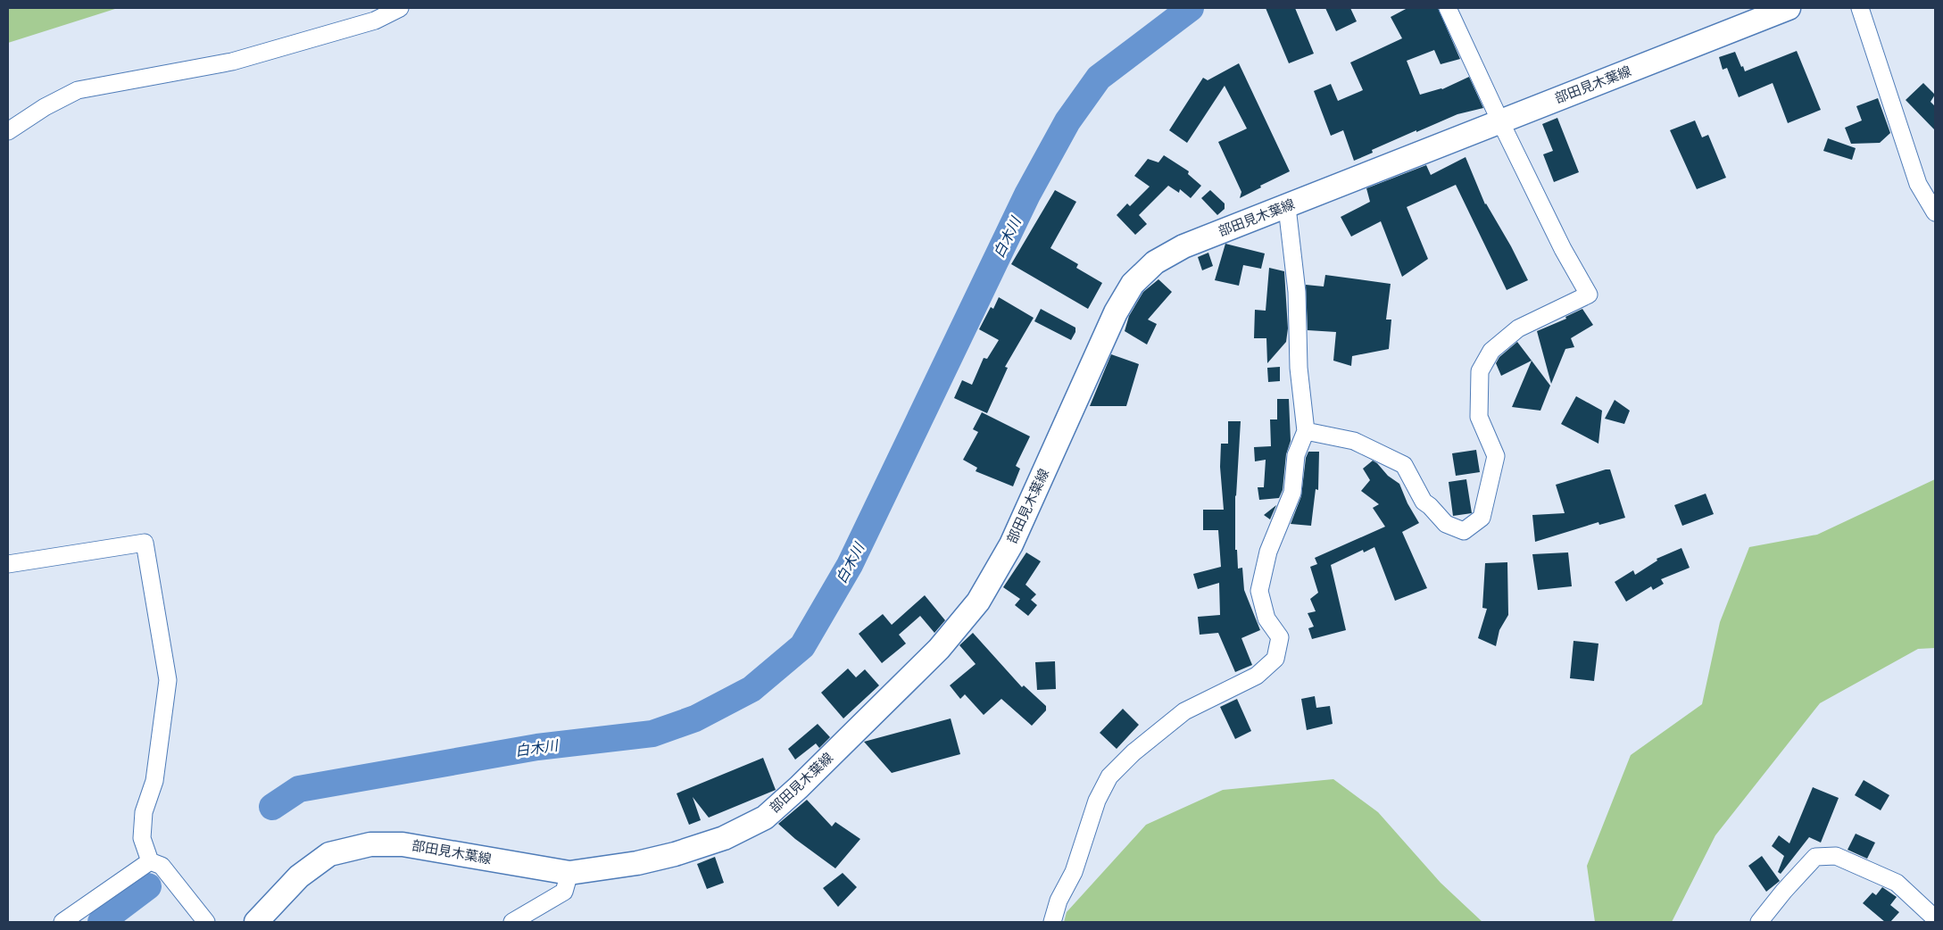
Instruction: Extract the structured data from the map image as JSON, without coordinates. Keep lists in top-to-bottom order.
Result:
{
  "streets": {
    "main road": ["部田見木葉線"]
  },
  "water": ["白木川"]
}
